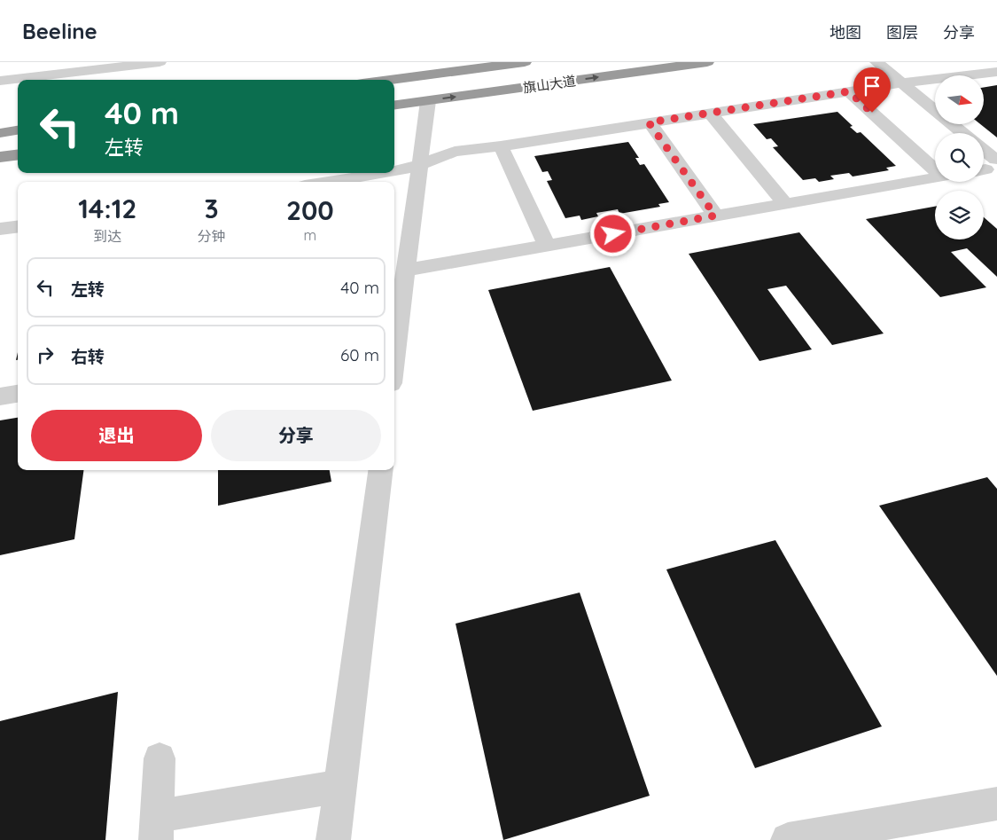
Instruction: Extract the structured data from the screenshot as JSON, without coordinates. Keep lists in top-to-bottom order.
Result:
{
  "streets": {
    "highway": ["旗山大道"]
  },
  "north": "right",
  "page": {
    "header": "Beeline",
    "nav": ["地图", "图层", "分享"],
    "turn": ["40 m", "左转"],
    "eta": [
      "14:12",
      "到达",
      "3",
      "分钟",
      "200",
      "m"
    ],
    "list": [
      {
        "name": "左转",
        "value": "40 m"
      },
      {
        "name": "右转",
        "value": "60 m"
      }
    ],
    "buttons": ["退出", "分享"]
  }
}
